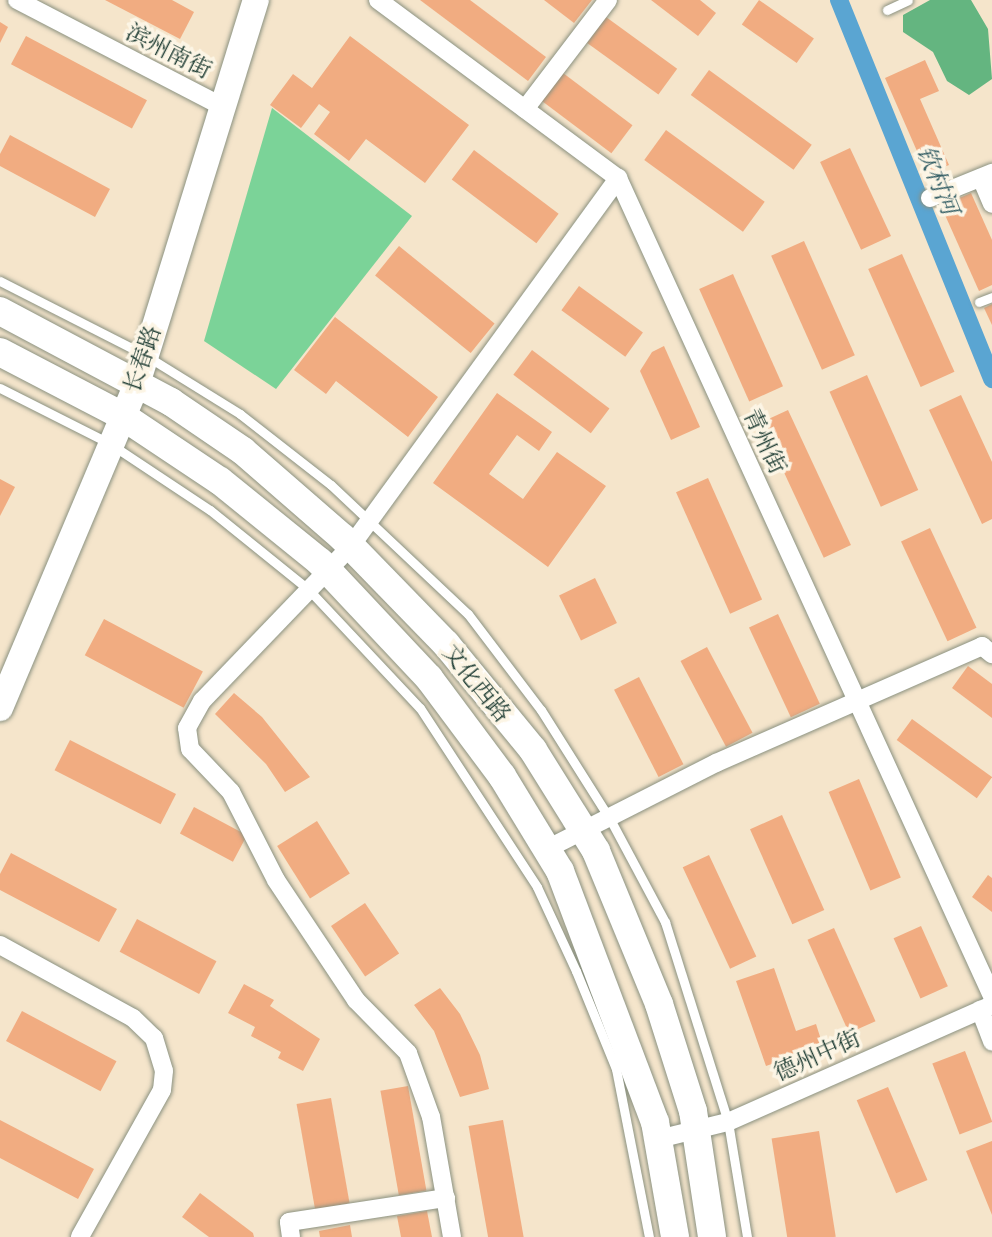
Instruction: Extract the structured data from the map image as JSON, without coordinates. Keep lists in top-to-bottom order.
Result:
{
  "streets": {
    "main road": ["文化西路"],
    "street": [
      "滨州南街",
      "长春路",
      "青州街",
      "德州中街"
    ]
  },
  "crossings": [
    ["滨州南街", "长春路"],
    ["长春路", "文化西路"],
    ["青州街", "德州中街"],
    ["文化西路", "德州中街"]
  ],
  "water": ["钦村河"]
}
